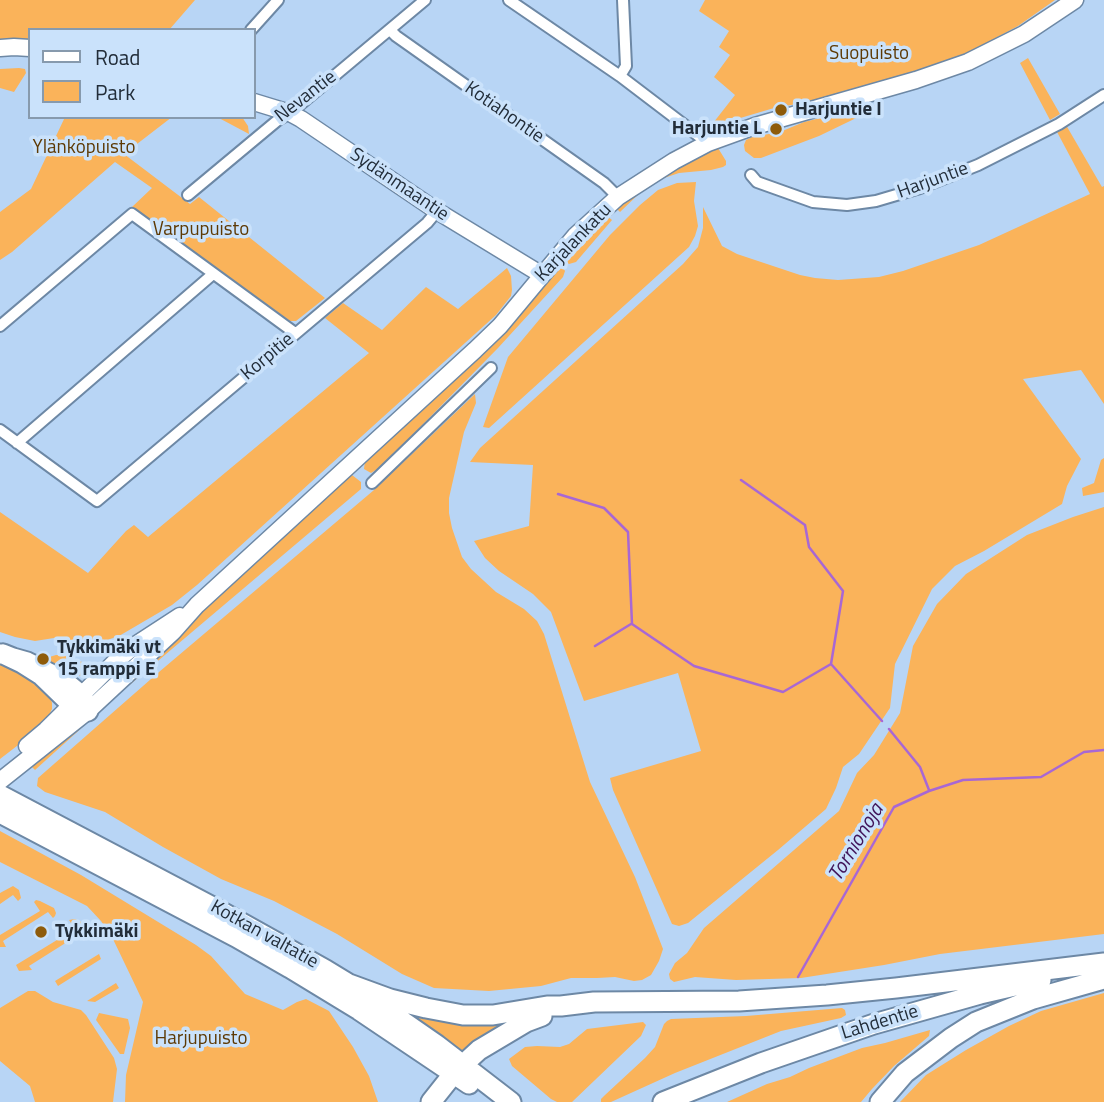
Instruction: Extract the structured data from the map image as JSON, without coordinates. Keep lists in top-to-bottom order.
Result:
{
  "streets": {
    "highway": ["Kotkan valtatie", "Lahdentie"],
    "main road": ["Sydänmaantie", "Karjalankatu"],
    "street": [
      "Nevantie",
      "Kotiahontie",
      "Harjuntie",
      "Korpitie"
    ]
  },
  "crossings": [
    ["Nevantie", "Kotiahontie"],
    ["Nevantie", "Sydänmaantie"],
    ["Kotiahontie", "Karjalankatu"],
    ["Sydänmaantie", "Karjalankatu"],
    ["Sydänmaantie", "Korpitie"]
  ],
  "water": ["Tornionoja"],
  "parks": [
    "Suopuisto",
    "Ylänköpuisto",
    "Varpupuisto",
    "Harjupuisto"
  ],
  "places": [
    "Harjuntie I",
    "Harjuntie L",
    "Tykkimäki vt 15 ramppi E",
    "Tykkimäki"
  ],
  "legend": ["Road", "Park"]
}
